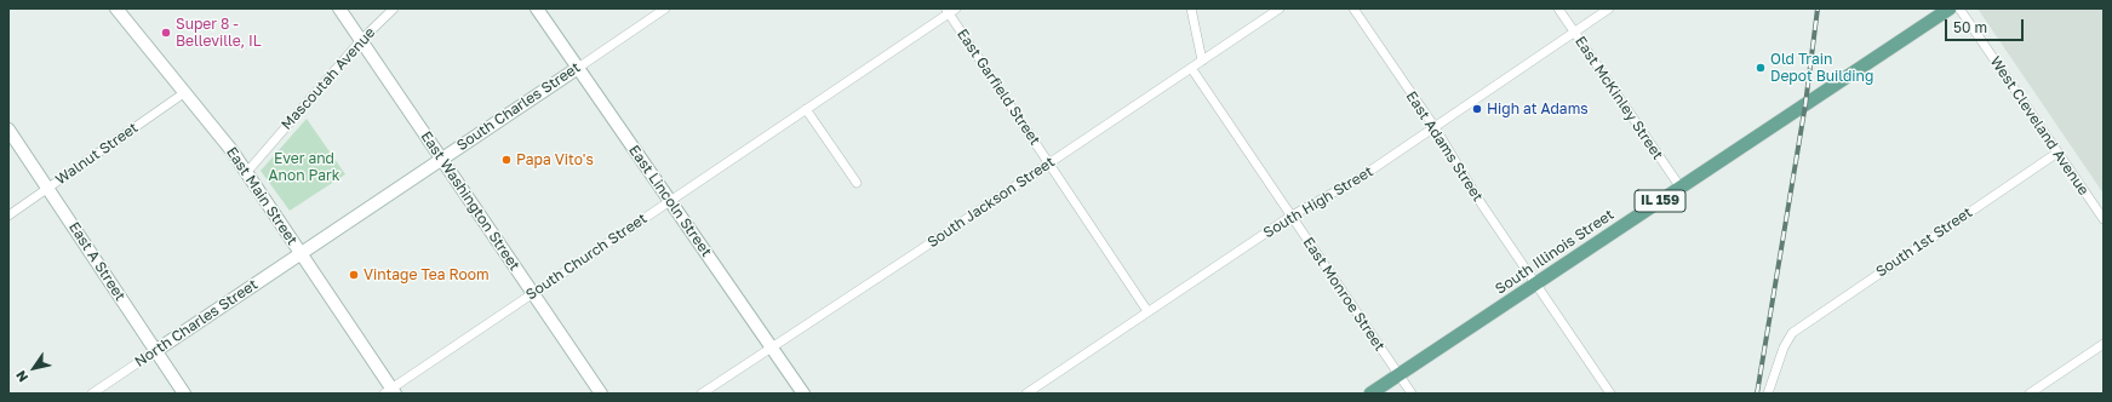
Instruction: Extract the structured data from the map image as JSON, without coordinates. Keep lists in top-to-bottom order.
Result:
{
  "streets": {
    "main road": ["IL 159", "South Illinois Street"],
    "street": [
      "Mascoutah Avenue",
      "East Garfield Street",
      "East McKinley Street",
      "South Charles Street",
      "West Cleveland Avenue",
      "East Adams Street",
      "Walnut Street",
      "East Main Street",
      "East Washington Street",
      "East Lincoln Street",
      "South Jackson Street",
      "South High Street",
      "South 1st Street",
      "South Church Street",
      "East A Street",
      "East Monroe Street",
      "North Charles Street"
    ]
  },
  "crossings": [
    ["Mascoutah Avenue", "East Main Street"],
    ["Mascoutah Avenue", "East Washington Street"],
    ["East Garfield Street", "South Jackson Street"],
    ["East Garfield Street", "South High Street"],
    ["East Garfield Street", "South Church Street"],
    ["East McKinley Street", "South High Street"],
    ["East McKinley Street", "South Illinois Street"],
    ["South Charles Street", "East Main Street"],
    ["South Charles Street", "East Washington Street"],
    ["South Charles Street", "East Lincoln Street"],
    ["South Charles Street", "North Charles Street"],
    ["West Cleveland Avenue", "South 1st Street"],
    ["East Adams Street", "South High Street"],
    ["East Adams Street", "South Illinois Street"],
    ["Walnut Street", "East Main Street"],
    ["Walnut Street", "East A Street"],
    ["East Main Street", "South Church Street"],
    ["East Main Street", "North Charles Street"],
    ["East Washington Street", "South Church Street"],
    ["East Lincoln Street", "South Jackson Street"],
    ["East Lincoln Street", "South Church Street"],
    ["South Jackson Street", "East Monroe Street"],
    ["South High Street", "East Monroe Street"],
    ["South Illinois Street", "East Monroe Street"],
    ["East A Street", "North Charles Street"]
  ],
  "parks": ["Ever and Anon Park"],
  "places": [
    "Super 8 - Belleville, IL",
    "Old Train Depot Building",
    "High at Adams",
    "Papa Vito's",
    "Vintage Tea Room"
  ],
  "scale_bar": "50 m",
  "north": "bottom left"
}
